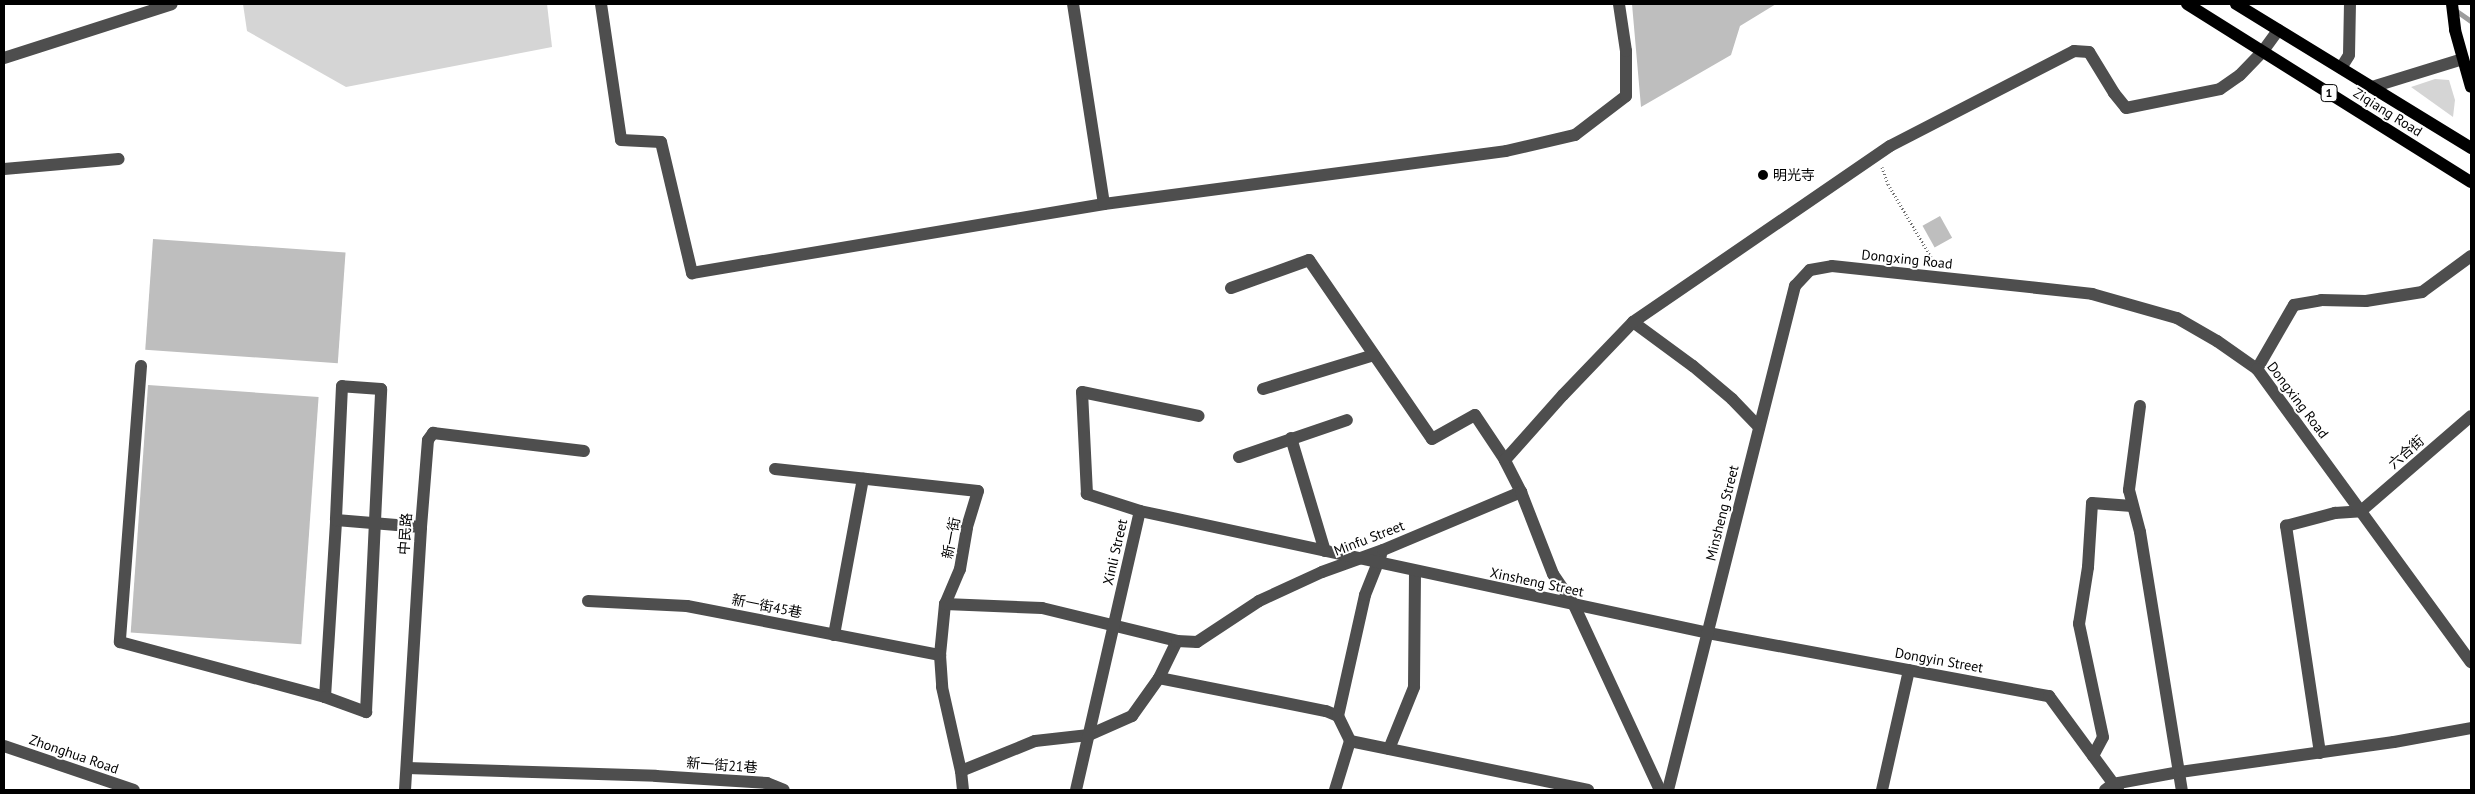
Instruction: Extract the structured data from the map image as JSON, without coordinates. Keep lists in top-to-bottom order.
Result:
{
  "streets": {
    "main road": ["1", "Ziqiang Road"],
    "street": [
      "Dongxing Road",
      "六合街",
      "Minsheng Street",
      "中民路",
      "新一街",
      "Minfu Street",
      "Xinli Street",
      "Xinsheng Street",
      "新一街45巷",
      "Dongyin Street",
      "Zhonghua Road",
      "新一街21巷"
    ]
  },
  "crossings": [
    ["Dongxing Road", "六合街"],
    ["Dongxing Road", "Minsheng Street"],
    ["Minsheng Street", "Xinsheng Street"],
    ["Minsheng Street", "Dongyin Street"],
    ["中民路", "新一街21巷"],
    ["新一街", "Minfu Street"],
    ["新一街", "新一街45巷"],
    ["Minfu Street", "Xinli Street"],
    ["Minfu Street", "Xinsheng Street"],
    ["Xinli Street", "Xinsheng Street"],
    ["Xinsheng Street", "Dongyin Street"]
  ],
  "places": ["明光寺"]
}
